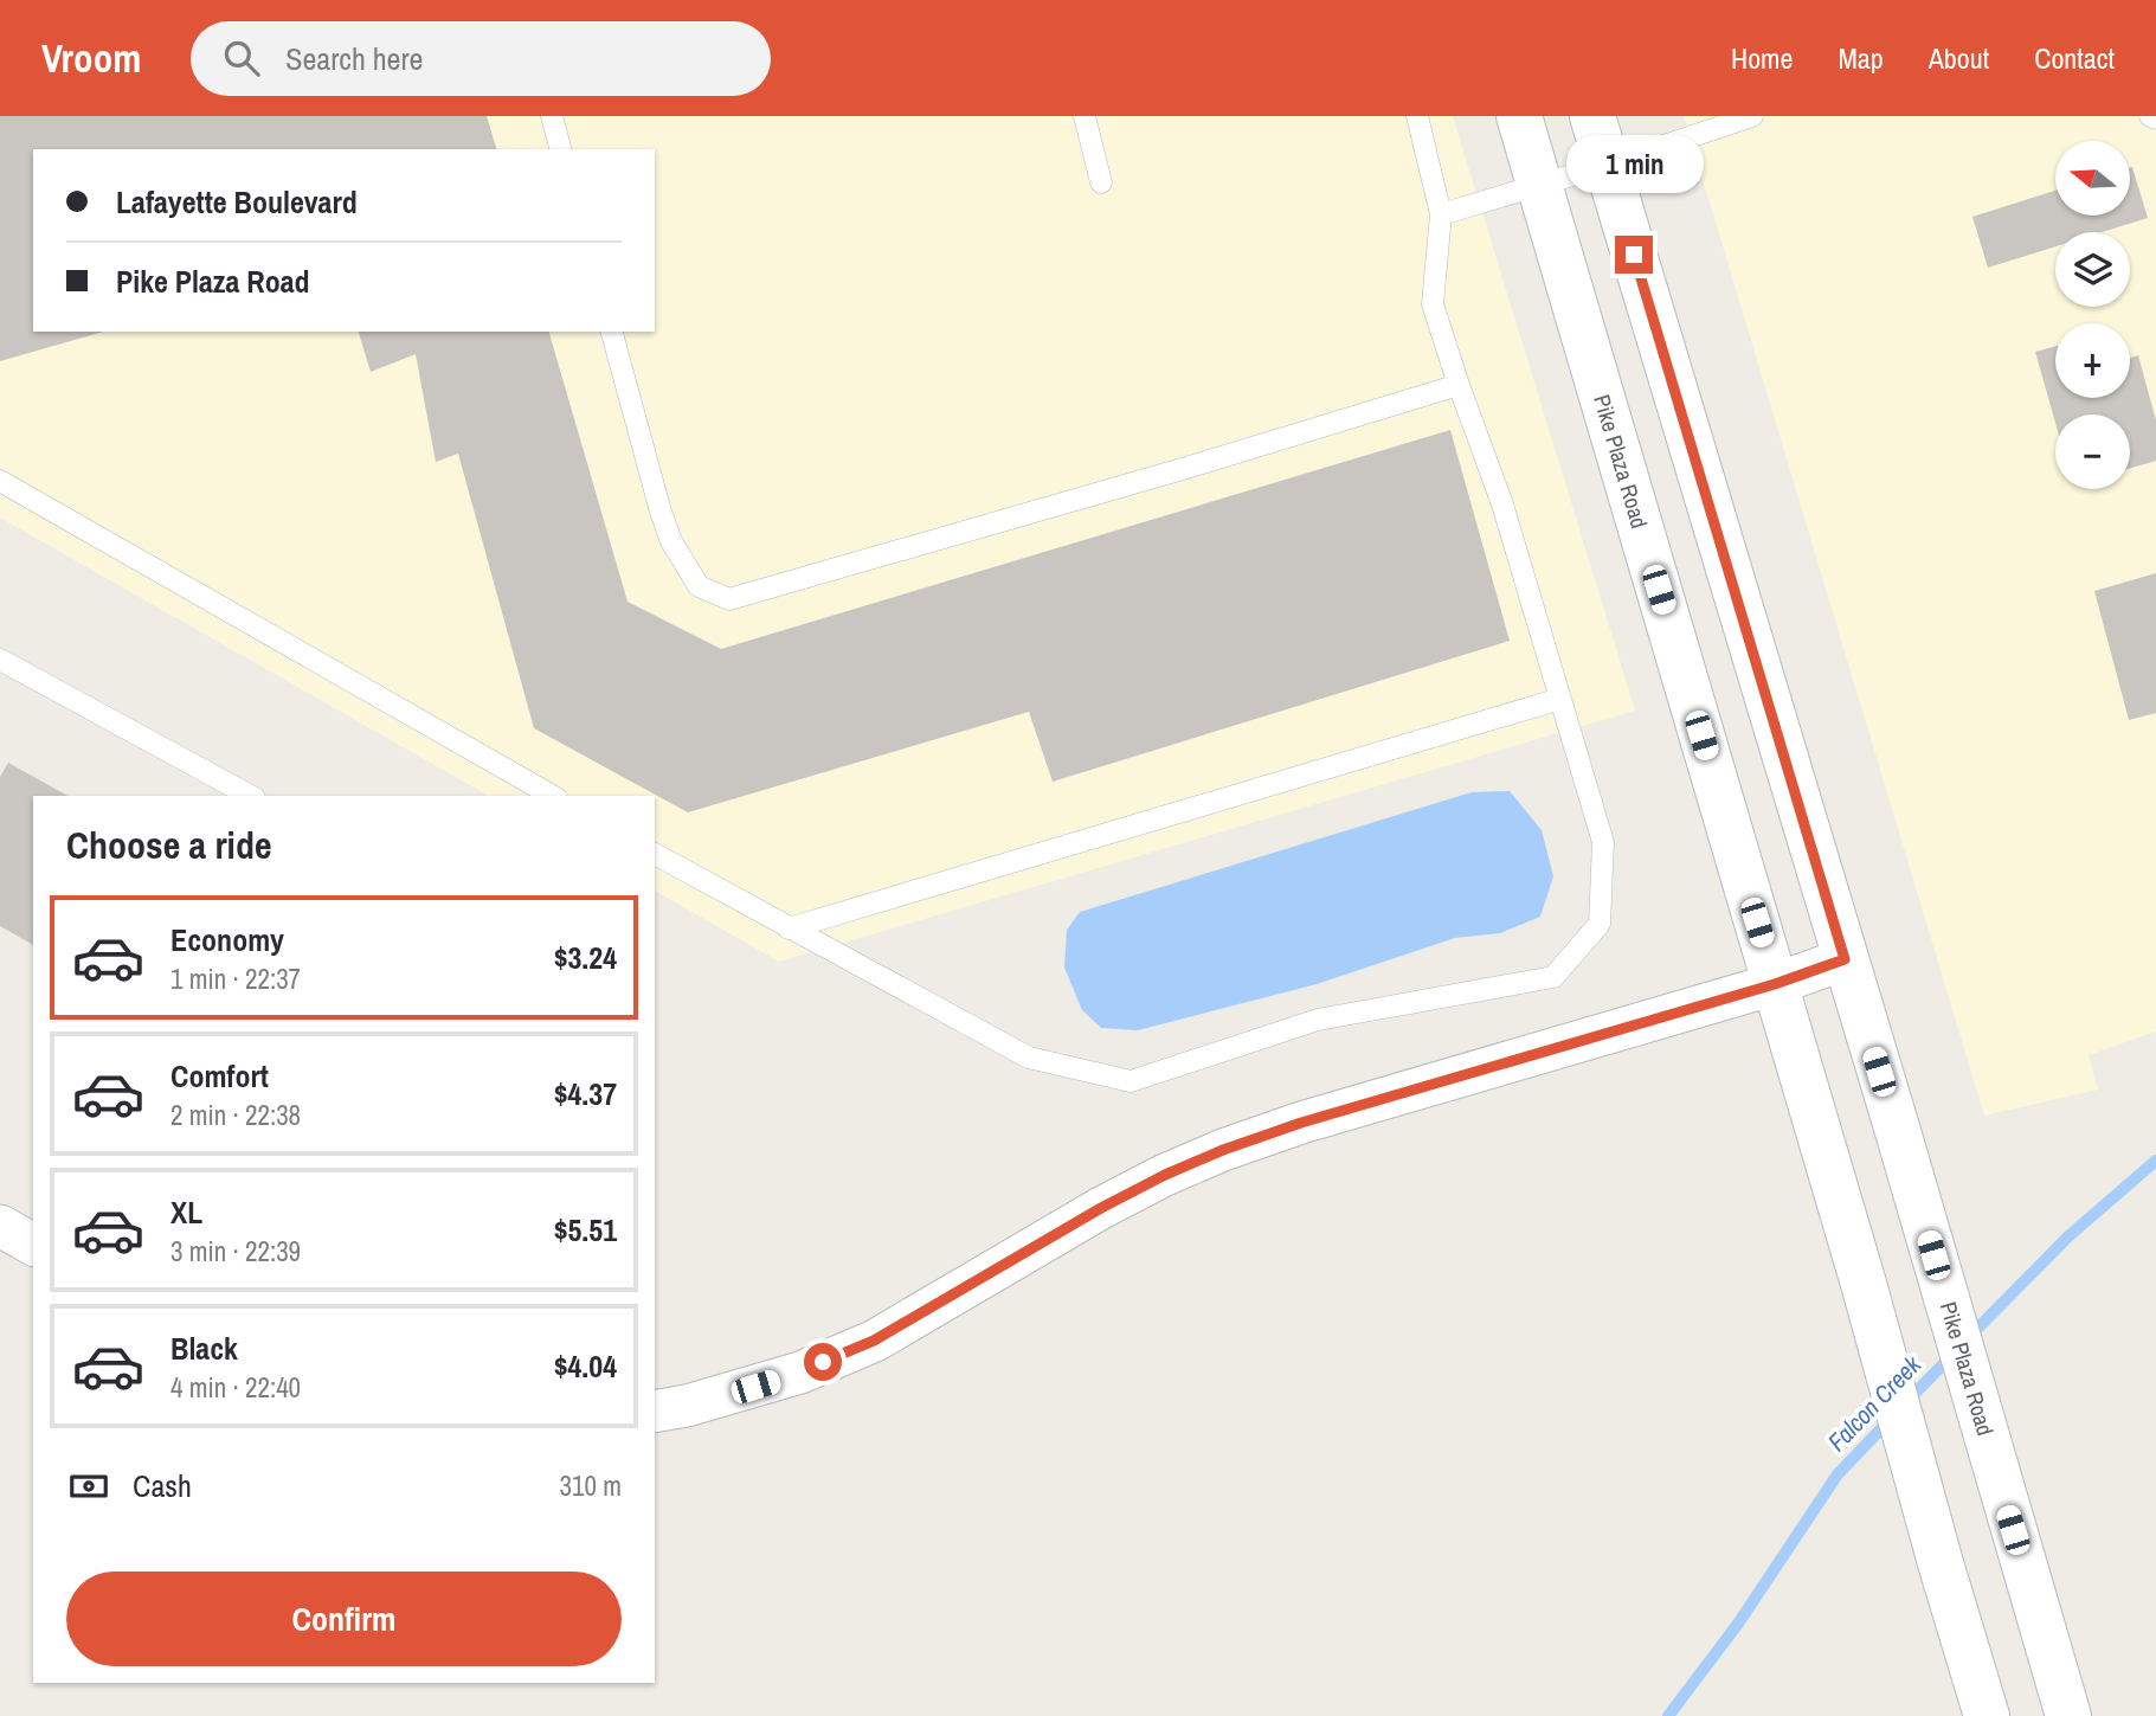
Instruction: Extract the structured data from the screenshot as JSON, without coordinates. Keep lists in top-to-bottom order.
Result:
{
  "streets": {
    "main road": ["Pike Plaza Road"]
  },
  "water": ["Falcon Creek"],
  "north": "left",
  "page": {
    "header": "Vroom",
    "search": "Search here",
    "nav": [
      "Home",
      "Map",
      "About",
      "Contact"
    ],
    "bubble": "1 min",
    "map_buttons": ["+", "−"],
    "banner": ["Lafayette Boulevard", "Pike Plaza Road"],
    "heading": "Choose a ride",
    "list": [
      {
        "name": "Economy",
        "note": "1 min · 22:37",
        "value": "$3.24"
      },
      {
        "name": "Comfort",
        "note": "2 min · 22:38",
        "value": "$4.37"
      },
      {
        "name": "XL",
        "note": "3 min · 22:39",
        "value": "$5.51"
      },
      {
        "name": "Black",
        "note": "4 min · 22:40",
        "value": "$4.04"
      }
    ],
    "pay": ["Cash", "310 m"],
    "buttons": "Confirm"
  }
}
